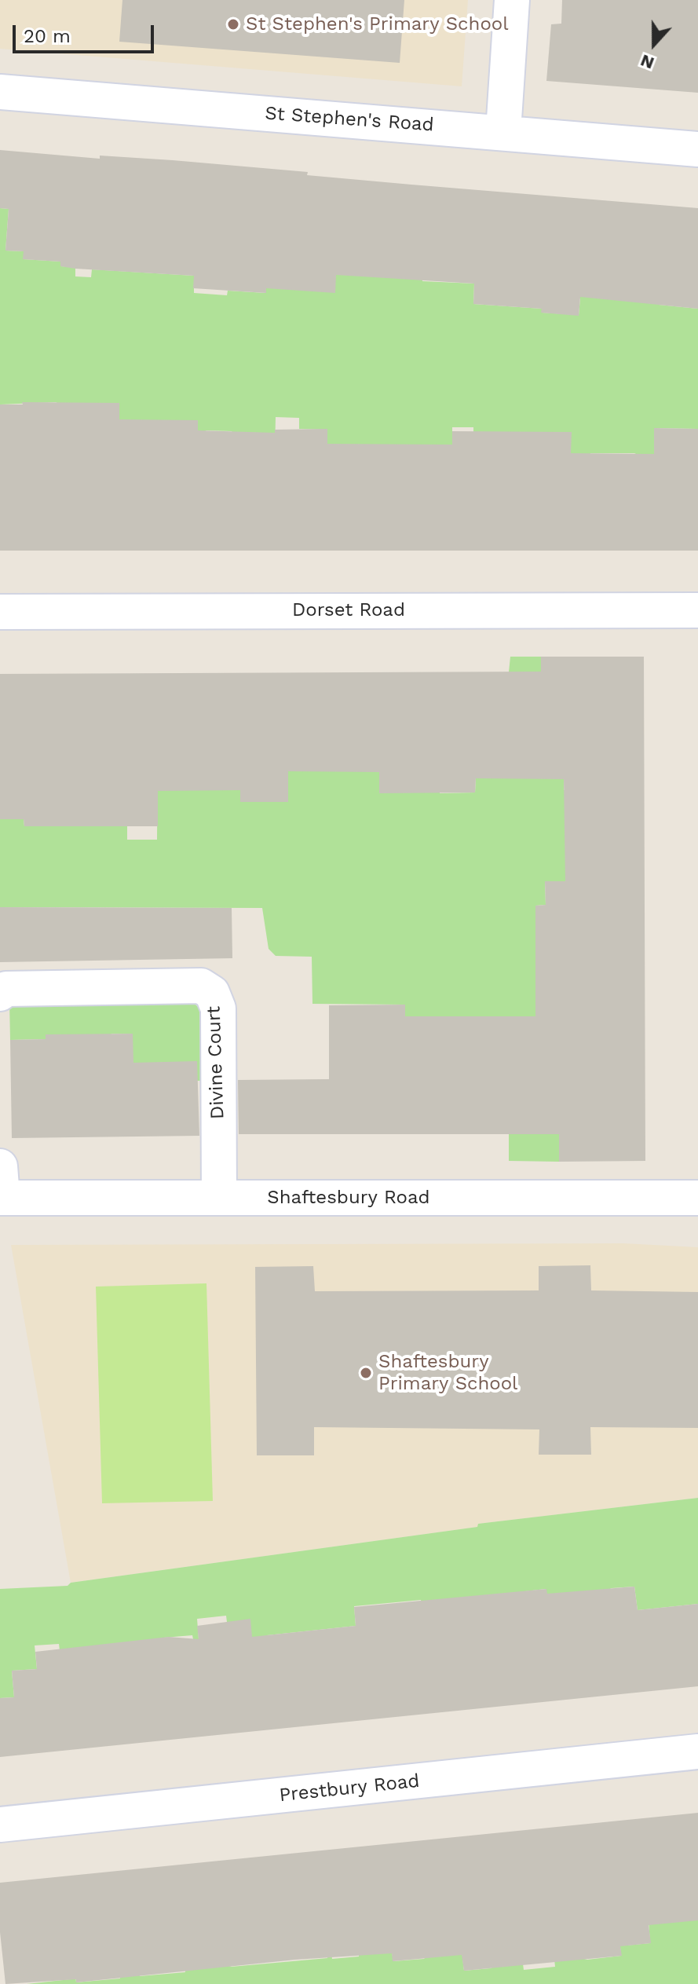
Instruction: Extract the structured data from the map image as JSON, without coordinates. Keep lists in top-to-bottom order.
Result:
{
  "streets": {
    "street": [
      "St Stephen's Road",
      "Dorset Road",
      "Divine Court",
      "Shaftesbury Road",
      "Prestbury Road"
    ]
  },
  "crossings": [
    ["Divine Court", "Shaftesbury Road"]
  ],
  "places": ["St Stephen's Primary School", "Shaftesbury Primary School"],
  "scale_bar": "20 m",
  "north": "bottom"
}
